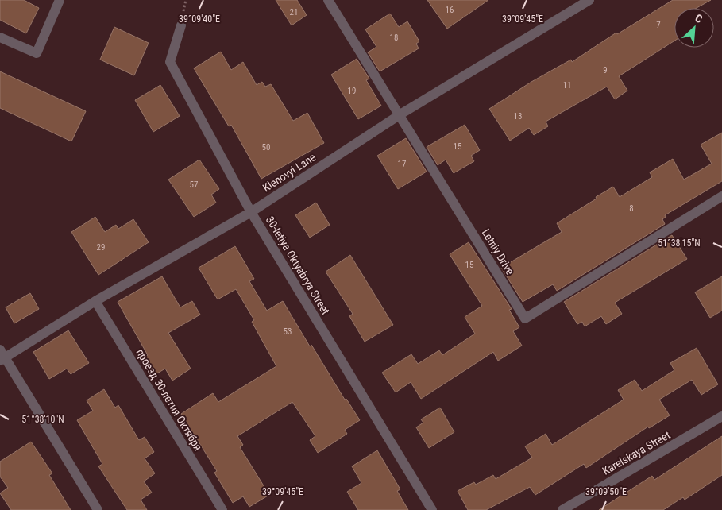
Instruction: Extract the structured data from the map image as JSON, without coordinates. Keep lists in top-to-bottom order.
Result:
{
  "streets": {
    "street": [
      "Klenovyi Lane",
      "Letniy Drive",
      "30-letiya Oktyabrya Street",
      "проезд 30-летия Октября",
      "Karelskaya Street"
    ]
  },
  "crossings": [
    ["Klenovyi Lane", "Letniy Drive"],
    ["Klenovyi Lane", "30-letiya Oktyabrya Street"],
    ["Klenovyi Lane", "проезд 30-летия Октября"]
  ],
  "house_numbers": [
    "16",
    "21",
    "7",
    "18",
    "9",
    "11",
    "19",
    "13",
    "15",
    "50",
    "17",
    "57",
    "8",
    "29",
    "15",
    "53"
  ],
  "north": "top right",
  "coordinates": [
    "39°09'40\"E",
    "39°09'45\"E",
    "51°38'15\"N",
    "51°38'10\"N",
    "39°09'50\"E"
  ]
}
